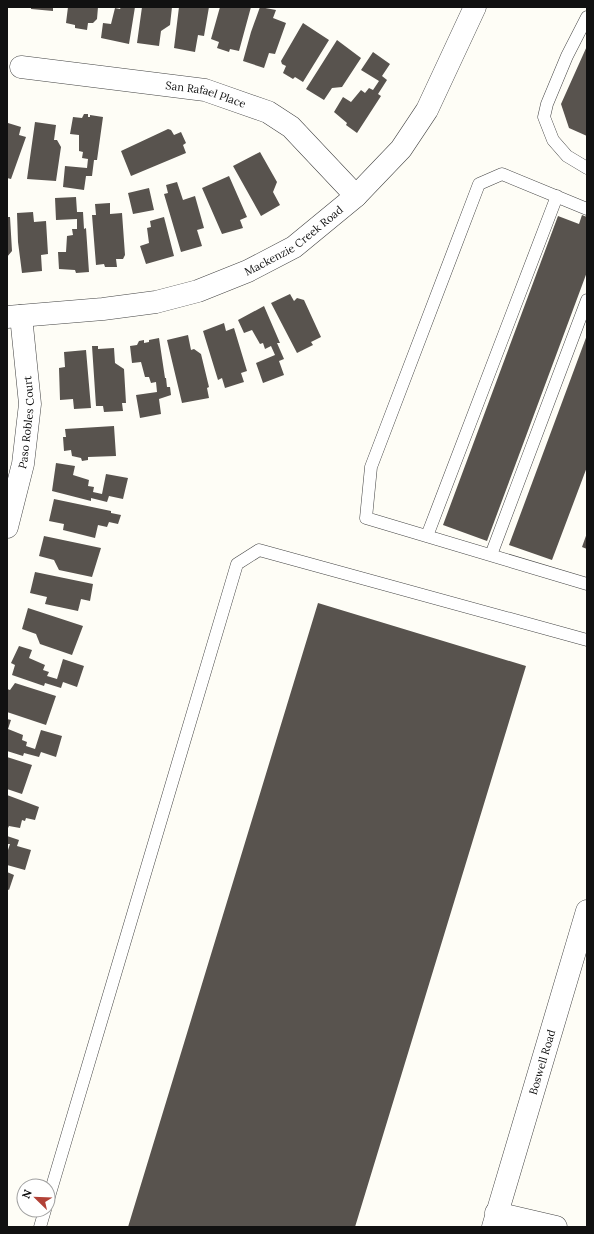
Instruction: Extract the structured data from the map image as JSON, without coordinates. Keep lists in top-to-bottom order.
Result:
{
  "streets": {
    "street": [
      "San Rafael Place",
      "Mackenzie Creek Road",
      "Paso Robles Court",
      "Boswell Road"
    ]
  },
  "crossings": [
    ["San Rafael Place", "Mackenzie Creek Road"],
    ["Mackenzie Creek Road", "Paso Robles Court"]
  ],
  "north": "top left"
}
